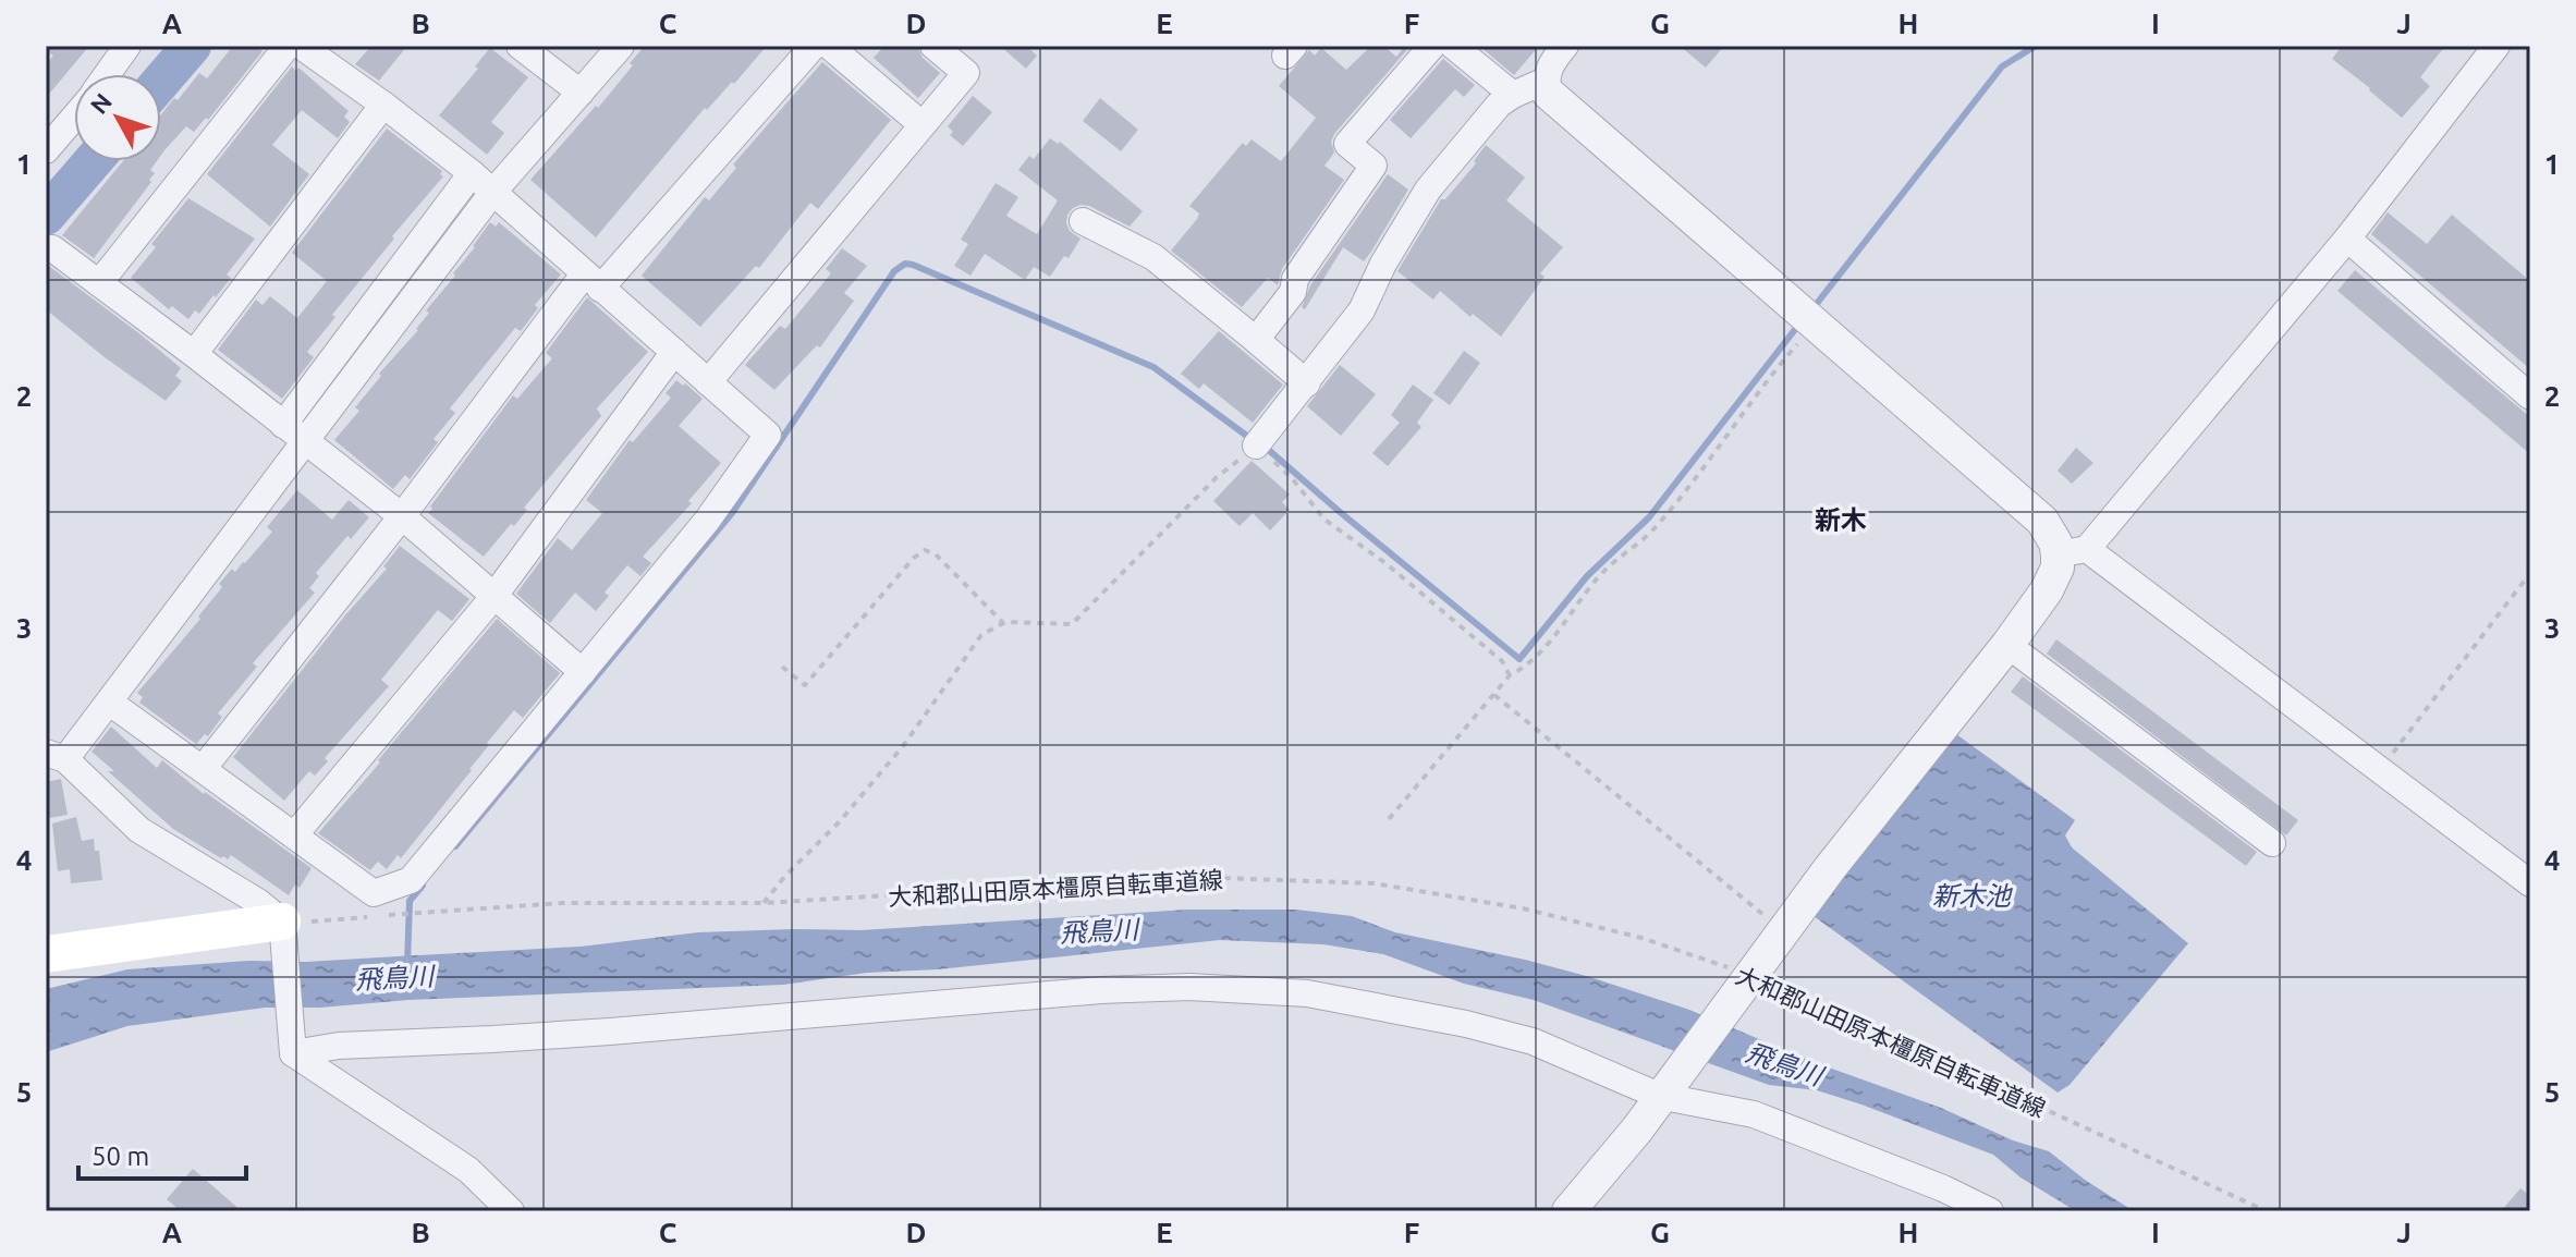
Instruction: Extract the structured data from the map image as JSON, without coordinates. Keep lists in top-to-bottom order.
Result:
{
  "streets": {
    "path": ["大和郡山田原本橿原自転車道線"]
  },
  "districts": ["新木"],
  "water": ["新木池", "飛鳥川"],
  "scale_bar": "50 m",
  "north": "top left",
  "grid": {
    "columns": [
      "A",
      "B",
      "C",
      "D",
      "E",
      "F",
      "G",
      "H",
      "I",
      "J"
    ],
    "rows": [
      "1",
      "2",
      "3",
      "4",
      "5"
    ]
  }
}
